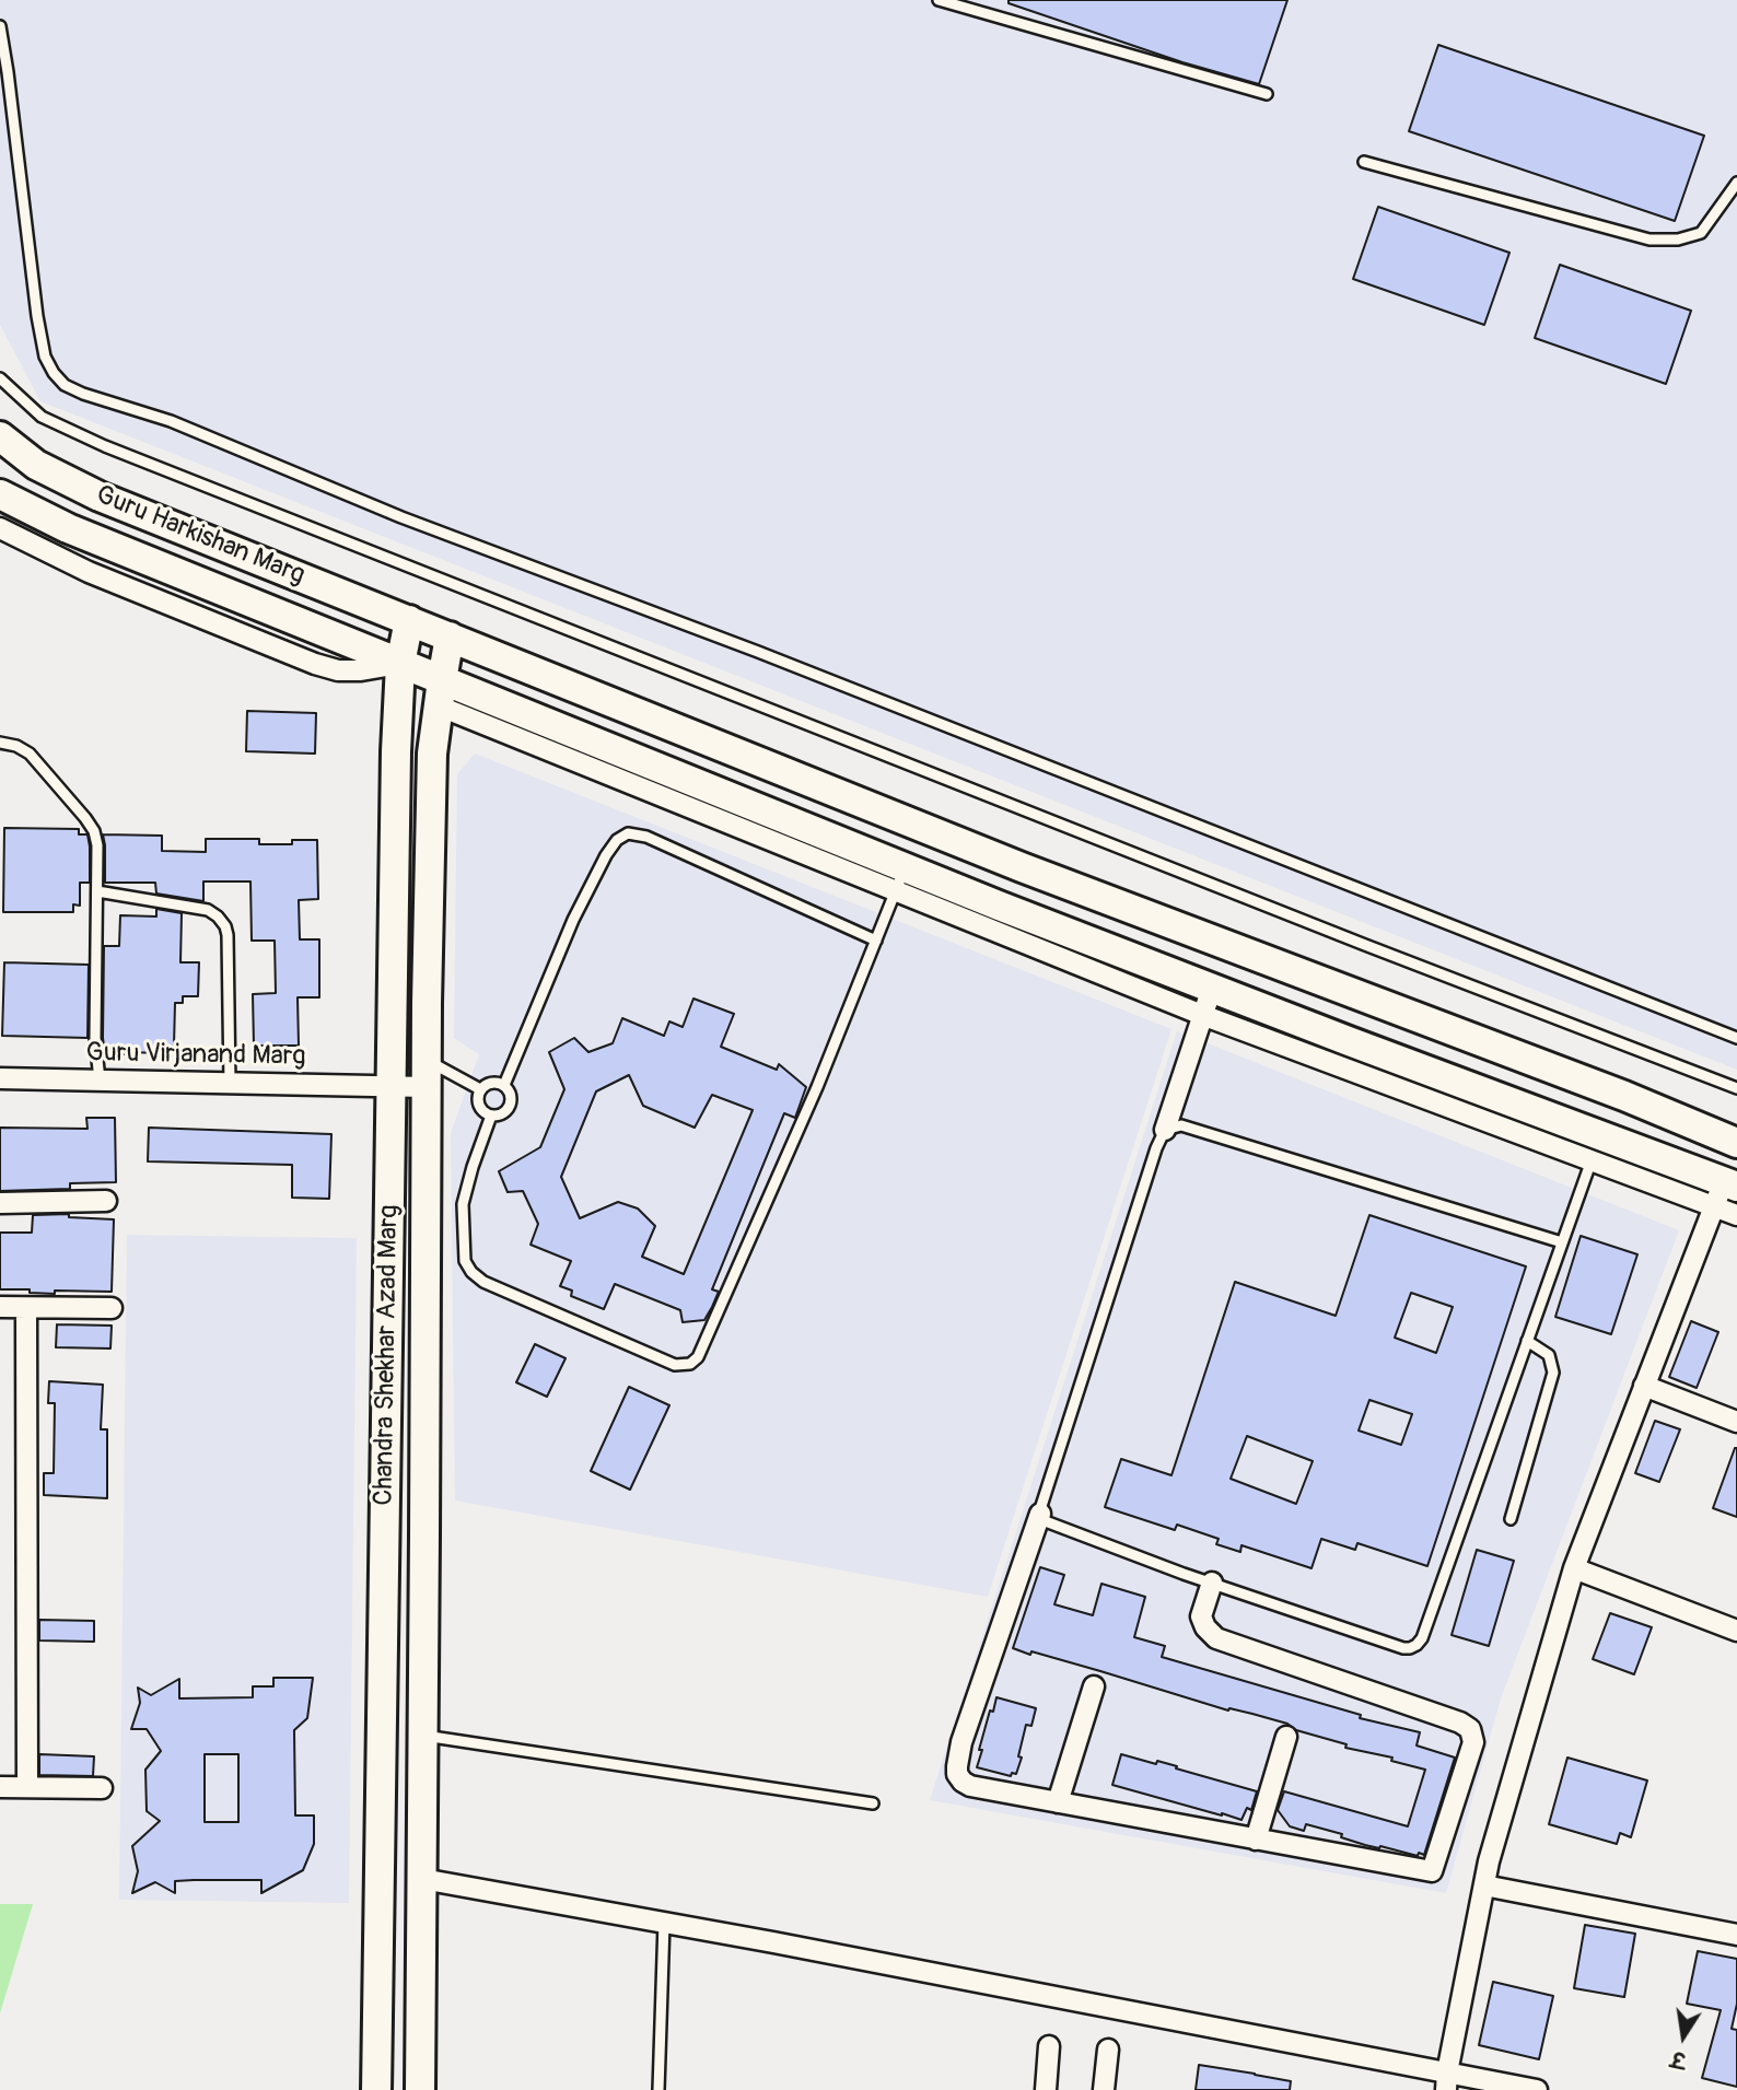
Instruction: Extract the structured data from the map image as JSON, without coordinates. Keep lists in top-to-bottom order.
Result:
{
  "streets": {
    "main road": ["Guru Harkishan Marg", "Chandra Shekhar Azad Marg"],
    "street": ["Guru Virjanand Marg"]
  },
  "crossings": [
    ["Guru Harkishan Marg", "Chandra Shekhar Azad Marg"],
    ["Guru Virjanand Marg", "Chandra Shekhar Azad Marg"]
  ],
  "north": "bottom"
}
